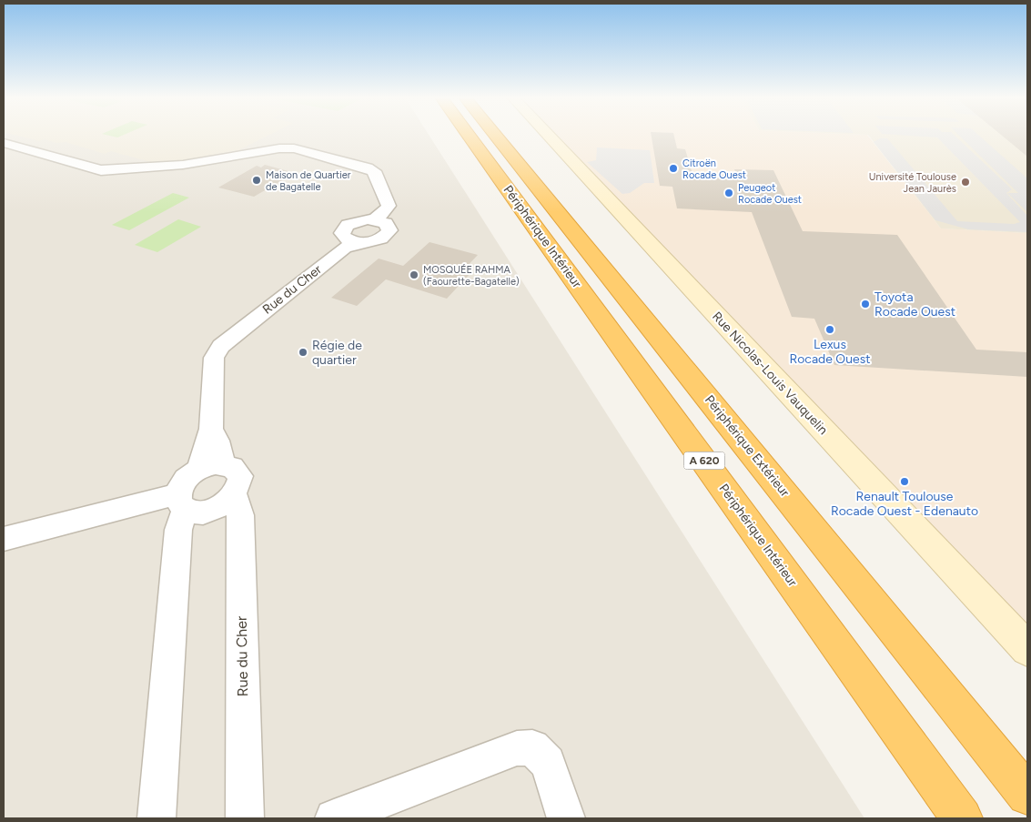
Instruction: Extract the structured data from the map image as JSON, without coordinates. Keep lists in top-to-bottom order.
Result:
{
  "streets": {
    "highway": ["Périphérique Intérieur", "Périphérique Extérieur", "A 620"],
    "street": ["Rue du Cher", "Rue Nicolas-Louis Vauquelin"]
  },
  "places": [
    "Citroën Rocade Ouest",
    "Maison de Quartier de Bagatelle",
    "Université Toulouse Jean Jaurès",
    "Peugeot Rocade Ouest",
    "MOSQUÉE RAHMA (Faourette-Bagatelle)",
    "Toyota Rocade Ouest",
    "Lexus Rocade Ouest",
    "Régie de quartier",
    "Renault Toulouse Rocade Ouest - Edenauto"
  ]
}
